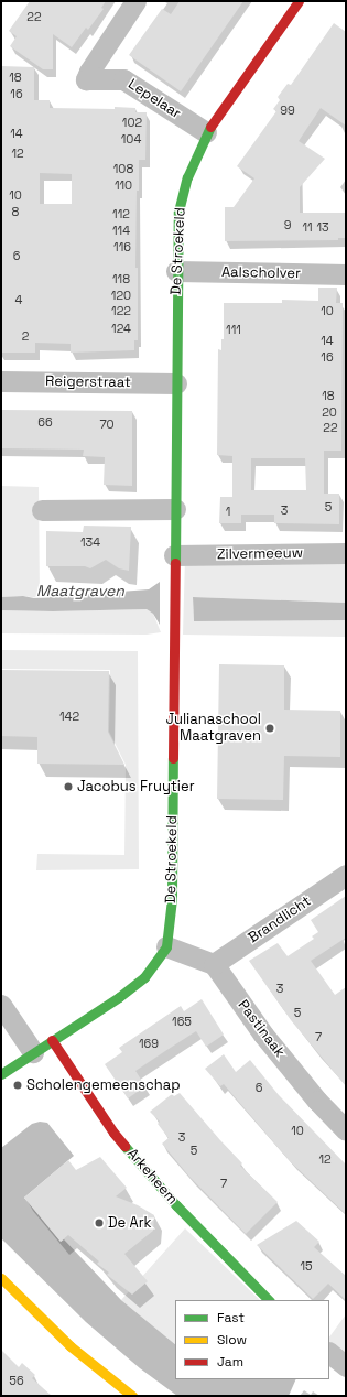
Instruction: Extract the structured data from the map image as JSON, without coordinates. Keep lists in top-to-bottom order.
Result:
{
  "streets": {
    "street": [
      "Lepelaar",
      "De Stroekeld",
      "Aalscholver",
      "Reigerstraat",
      "Zilvermeeuw",
      "Brandlicht",
      "Pastinaak",
      "Arkeheem"
    ]
  },
  "crossings": [
    ["Lepelaar", "De Stroekeld"],
    ["De Stroekeld", "Aalscholver"],
    ["De Stroekeld", "Reigerstraat"],
    ["De Stroekeld", "Zilvermeeuw"],
    ["De Stroekeld", "Arkeheem"],
    ["Brandlicht", "Pastinaak"]
  ],
  "water": ["Maatgraven"],
  "places": [
    "Julianaschool Maatgraven",
    "Jacobus Fruytier",
    "Scholengemeenschap",
    "De Ark"
  ],
  "house_numbers": [
    "22",
    "18",
    "16",
    "99",
    "102",
    "14",
    "104",
    "12",
    "108",
    "110",
    "10",
    "8",
    "112",
    "9",
    "11",
    "13",
    "114",
    "116",
    "6",
    "118",
    "120",
    "4",
    "122",
    "10",
    "124",
    "111",
    "2",
    "14",
    "16",
    "18",
    "20",
    "66",
    "70",
    "22",
    "5",
    "3",
    "1",
    "134",
    "142",
    "3",
    "5",
    "165",
    "7",
    "169",
    "6",
    "10",
    "3",
    "5",
    "12",
    "7",
    "15",
    "56"
  ],
  "legend": ["Fast", "Slow", "Jam"]
}
